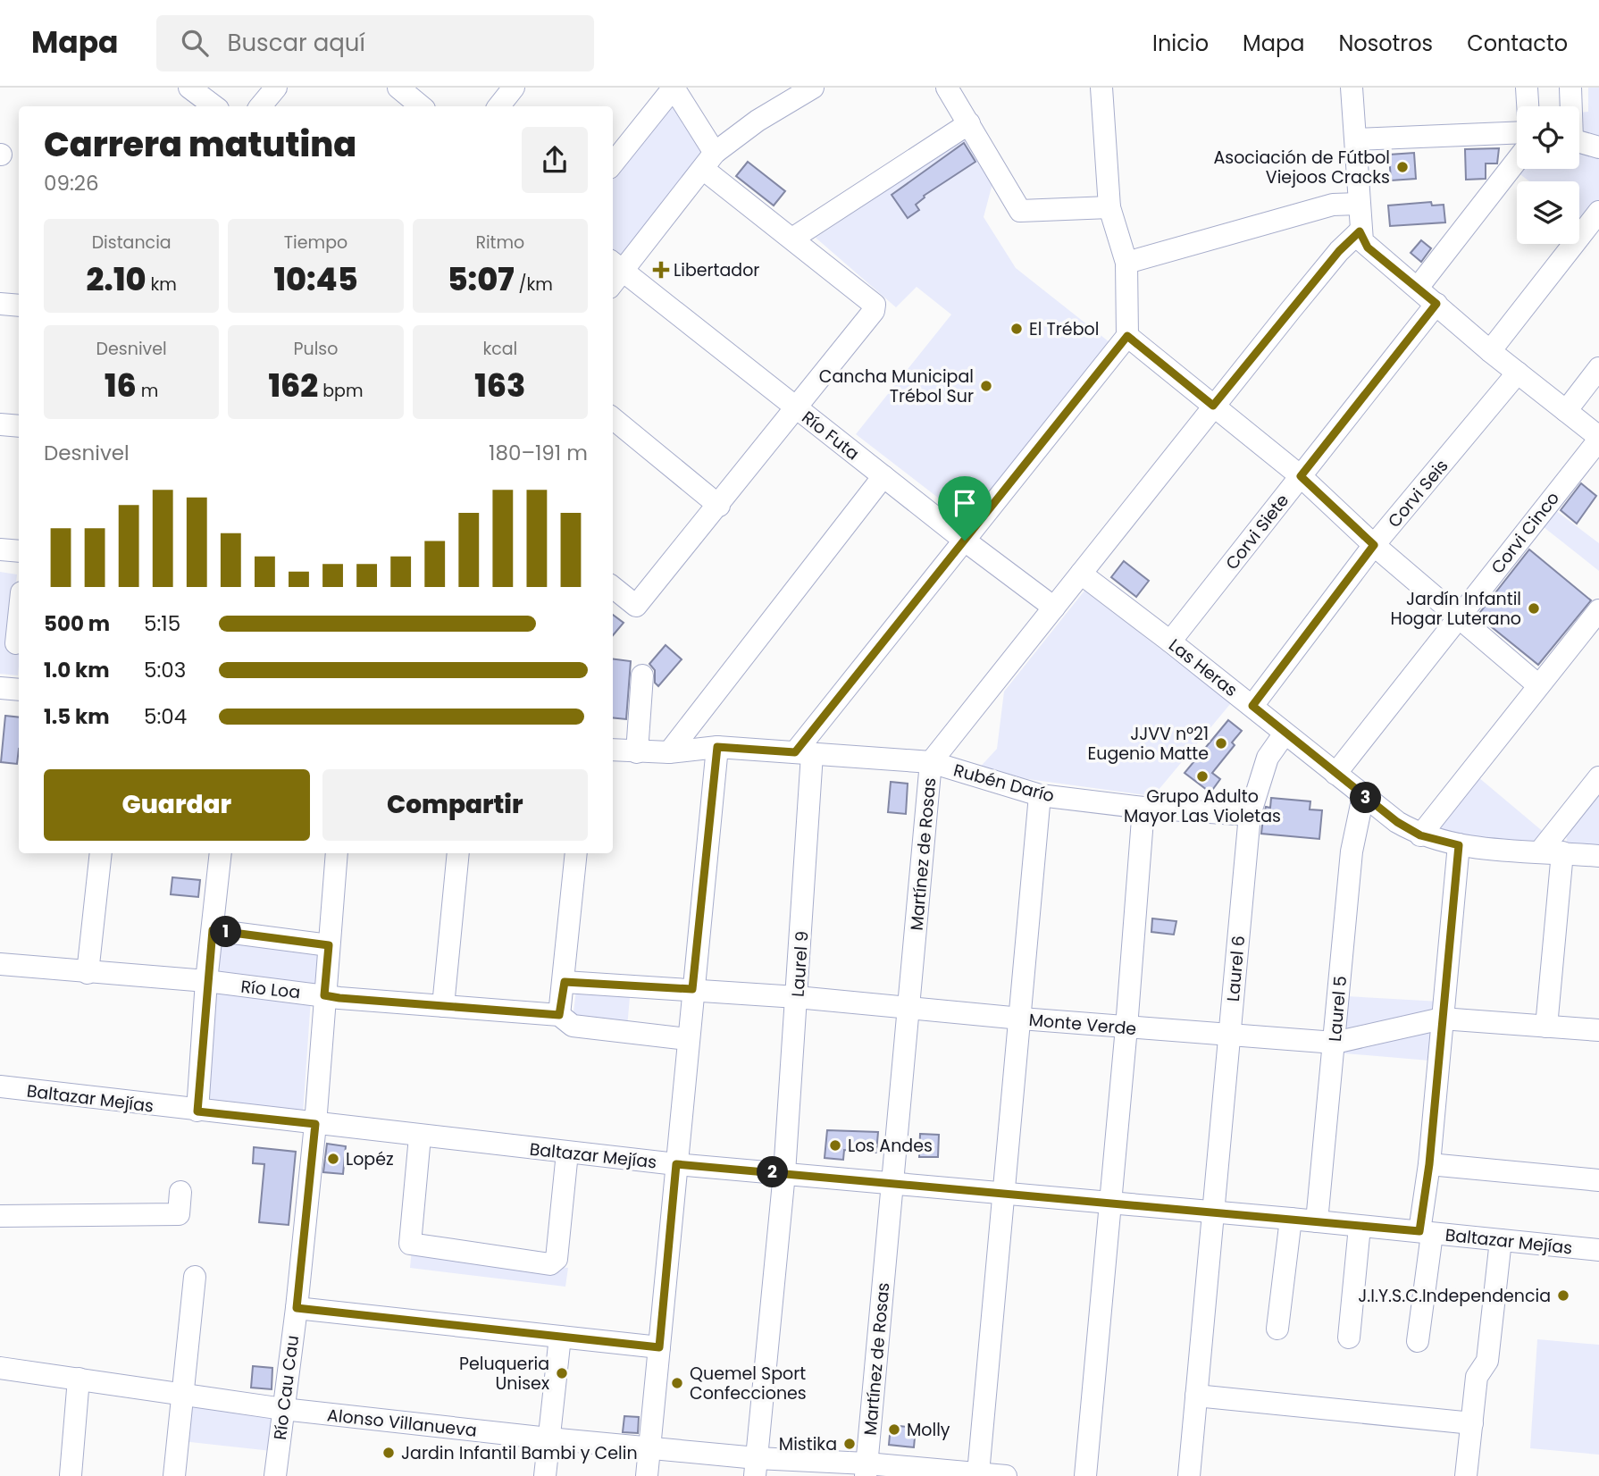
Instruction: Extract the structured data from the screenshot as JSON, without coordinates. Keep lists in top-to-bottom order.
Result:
{
  "streets": {
    "street": [
      "Río Futa",
      "Corvi Seis",
      "Corvi Siete",
      "Corvi Cinco",
      "Las Heras",
      "Rubén Darío",
      "Martínez de Rosas",
      "Laurel 9",
      "Laurel 6",
      "Río Loa",
      "Laurel 5",
      "Monte Verde",
      "Baltazar Mejías",
      "Río Cau Cau",
      "Alonso Villanueva"
    ]
  },
  "crossings": [
    ["Río Futa", "Martínez de Rosas"],
    ["Corvi Seis", "Las Heras"],
    ["Corvi Siete", "Las Heras"],
    ["Corvi Cinco", "Las Heras"],
    ["Las Heras", "Martínez de Rosas"],
    ["Las Heras", "Laurel 6"],
    ["Las Heras", "Laurel 5"],
    ["Rubén Darío", "Martínez de Rosas"],
    ["Rubén Darío", "Laurel 9"],
    ["Rubén Darío", "Laurel 6"],
    ["Martínez de Rosas", "Monte Verde"],
    ["Martínez de Rosas", "Baltazar Mejías"],
    ["Martínez de Rosas", "Alonso Villanueva"],
    ["Laurel 9", "Monte Verde"],
    ["Laurel 9", "Baltazar Mejías"],
    ["Laurel 9", "Alonso Villanueva"],
    ["Laurel 6", "Monte Verde"],
    ["Laurel 6", "Baltazar Mejías"],
    ["Río Loa", "Río Cau Cau"],
    ["Laurel 5", "Monte Verde"],
    ["Laurel 5", "Baltazar Mejías"],
    ["Baltazar Mejías", "Río Cau Cau"],
    ["Río Cau Cau", "Alonso Villanueva"]
  ],
  "places": {
    "other": [
      "Asociación de Fútbol Viejoos Cracks",
      "El Trébol",
      "Cancha Municipal Trébol Sur",
      "Jardín Infantil Hogar Luterano",
      "JJVV n°21 Eugenio Matte",
      "Grupo Adulto Mayor Las Violetas",
      "Los Andes",
      "Lopéz",
      "J.I.Y.S.C.Independencia",
      "Peluqueria Unisex",
      "Quemel Sport Confecciones",
      "Molly",
      "Mistika",
      "Jardin Infantil Bambi y Celin"
    ],
    "health": ["Libertador"]
  },
  "page": {
    "header": "Mapa",
    "search": "Buscar aquí",
    "nav": [
      "Inicio",
      "Mapa",
      "Nosotros",
      "Contacto"
    ],
    "heading": ["Carrera matutina", "09:26"],
    "stats": [
      ["Distancia", "2.10 km"],
      ["Tiempo", "10:45"],
      ["Ritmo", "5:07 /km"],
      ["Desnivel", "16 m"],
      ["Pulso", "162 bpm"],
      ["kcal", "163"]
    ],
    "chart": ["Desnivel", "180–191 m"],
    "list": [
      {
        "name": "500 m",
        "note": "5:15"
      },
      {
        "name": "1.0 km",
        "note": "5:03"
      },
      {
        "name": "1.5 km",
        "note": "5:04"
      }
    ],
    "buttons": ["Guardar", "Compartir"],
    "pins": ["3", "1", "2"]
  }
}
